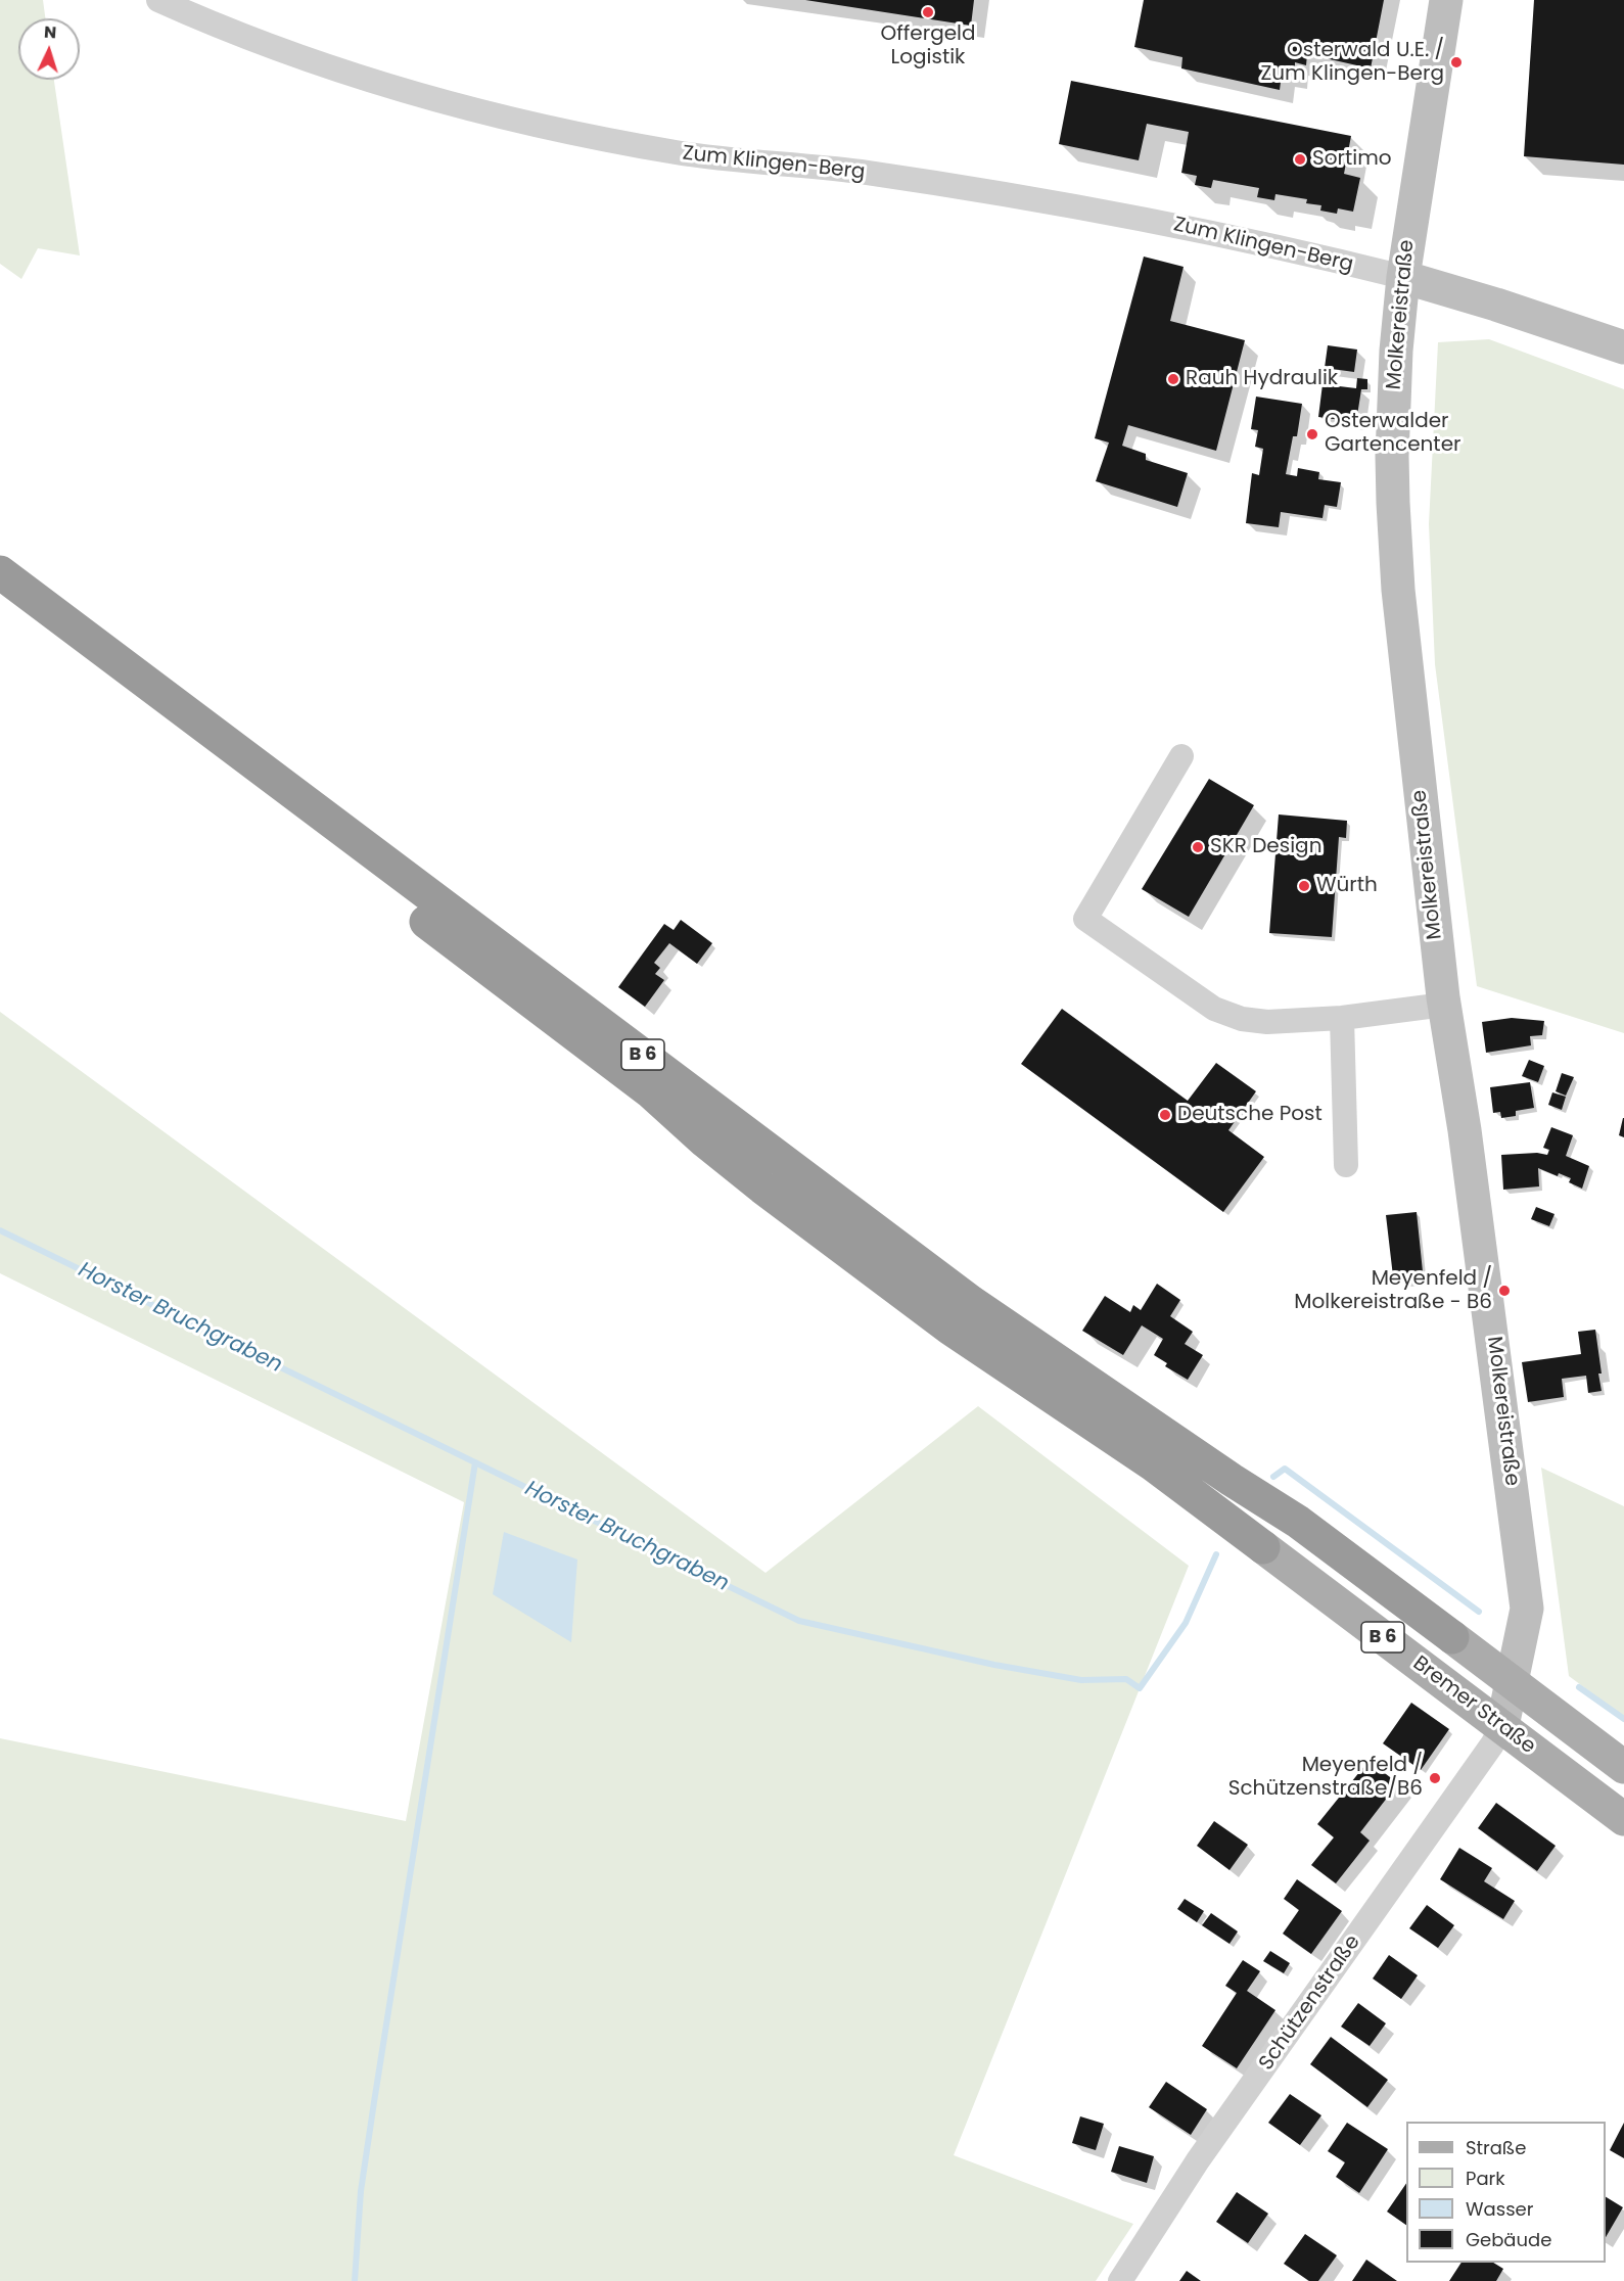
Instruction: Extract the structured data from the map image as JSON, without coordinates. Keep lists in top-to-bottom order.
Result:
{
  "streets": {
    "highway": ["B 6"],
    "main road": ["Bremer Straße"],
    "street": ["Zum Klingen-Berg", "Molkereistraße", "Schützenstraße"]
  },
  "crossings": [
    ["Zum Klingen-Berg", "Molkereistraße"],
    ["Molkereistraße", "B 6"],
    ["Molkereistraße", "Bremer Straße"],
    ["Molkereistraße", "Schützenstraße"],
    ["B 6", "Bremer Straße"],
    ["Bremer Straße", "Schützenstraße"]
  ],
  "water": ["Horster Bruchgraben"],
  "places": [
    "Offergeld Logistik",
    "Osterwald U.E. / Zum Klingen-Berg",
    "Sortimo",
    "Rauh Hydraulik",
    "Osterwalder Gartencenter",
    "SKR Design",
    "Würth",
    "Deutsche Post",
    "Meyenfeld / Molkereistraße - B6",
    "Meyenfeld / Schützenstraße/B6"
  ],
  "legend": [
    "Straße",
    "Park",
    "Wasser",
    "Gebäude"
  ],
  "north": "top"
}
